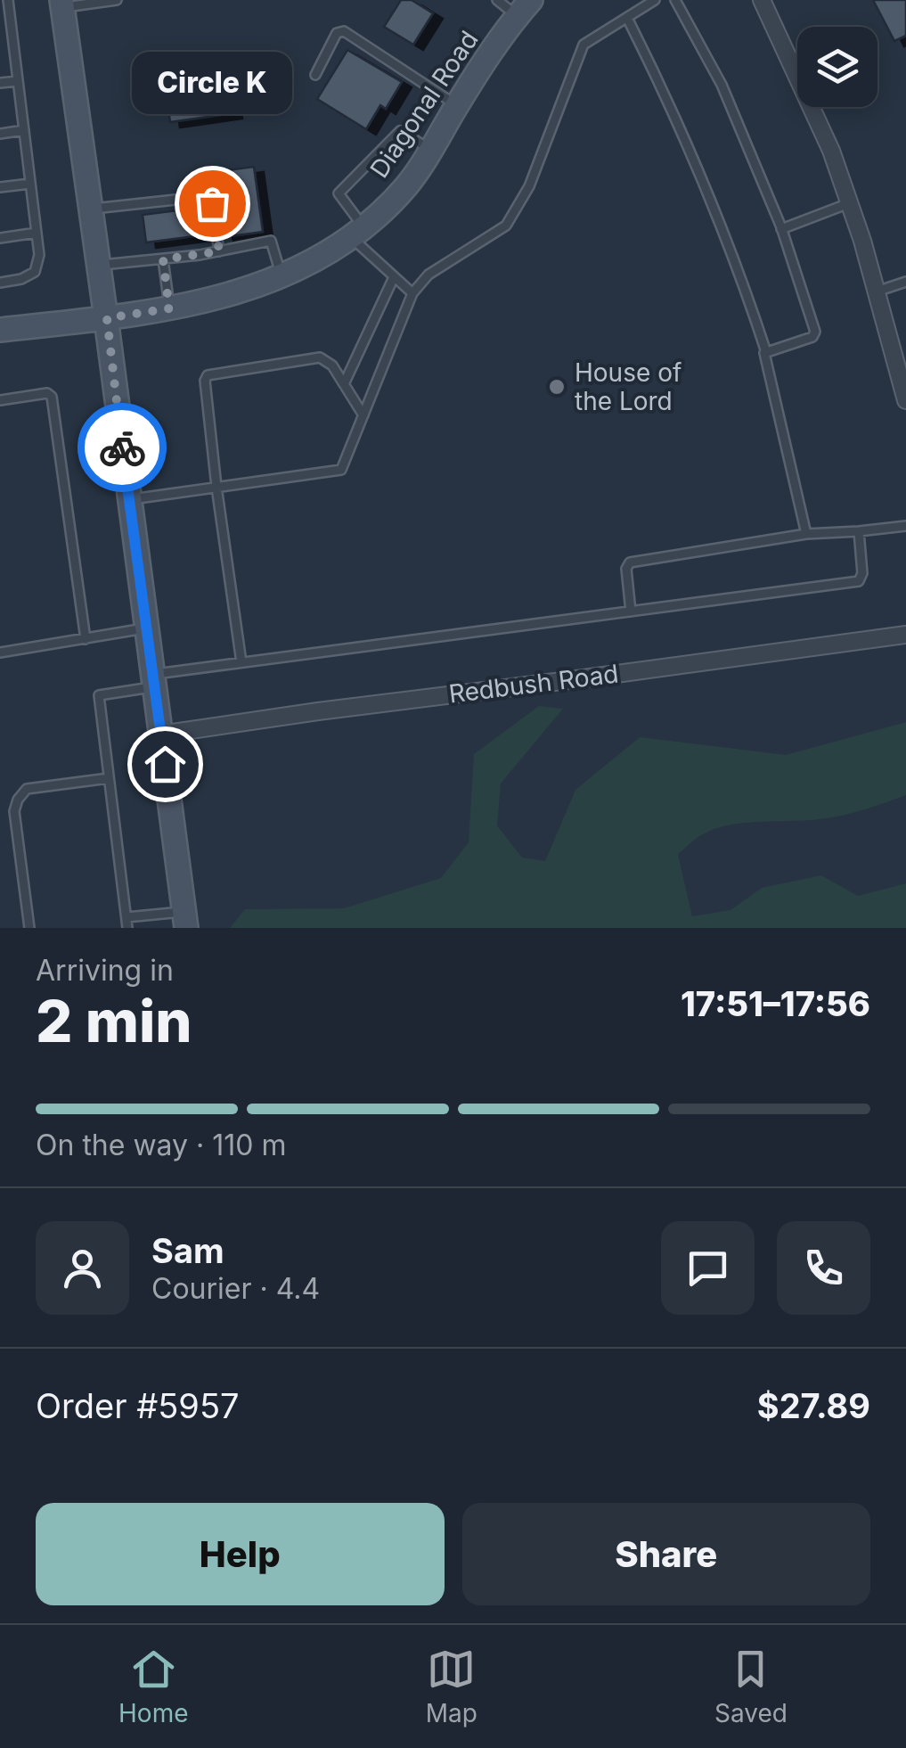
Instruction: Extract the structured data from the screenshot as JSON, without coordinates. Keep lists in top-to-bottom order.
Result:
{
  "streets": {
    "street": ["Diagonal Road", "Redbush Road"]
  },
  "places": ["Circle K", "House of the Lord"],
  "page": {
    "bubble": "Circle K",
    "heading": ["2 min", "Arriving in", "17:51–17:56"],
    "panel": [
      "Sam",
      "Courier · 4.4",
      "Order #5957",
      "$27.89"
    ],
    "bar": "On the way · 110 m",
    "buttons": ["Help", "Share"],
    "tabs": ["Home", "Map", "Saved"]
  }
}
